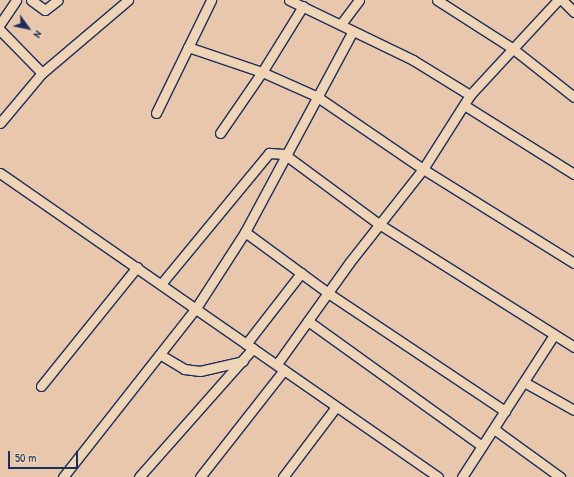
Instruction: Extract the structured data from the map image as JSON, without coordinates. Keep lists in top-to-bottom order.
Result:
{
  "scale_bar": "50 m",
  "north": "bottom right"
}
